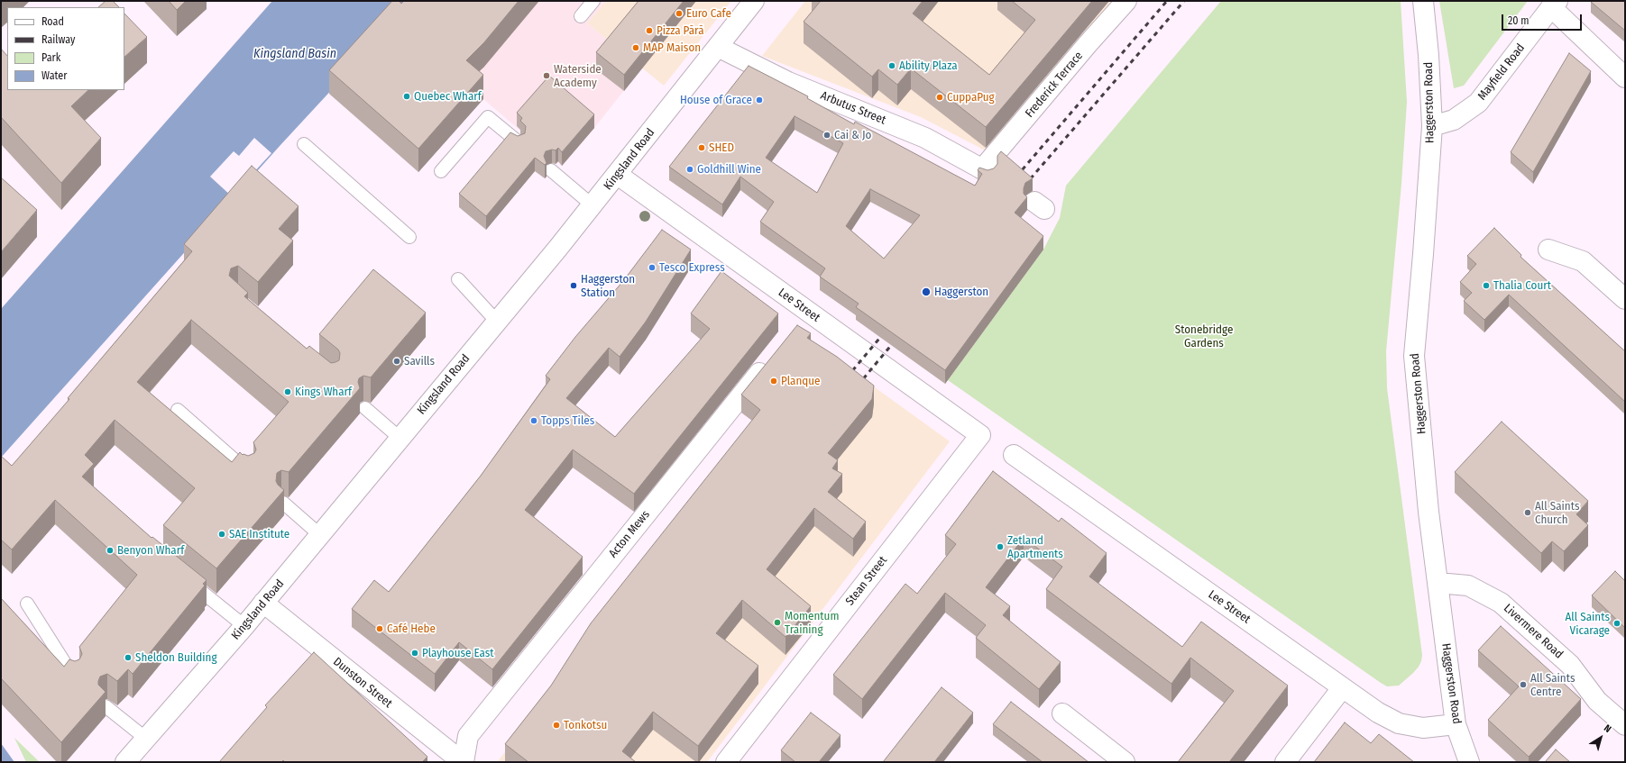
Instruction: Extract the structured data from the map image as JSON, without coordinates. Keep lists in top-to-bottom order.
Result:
{
  "streets": {
    "main road": [
      "Mayfield Road",
      "Frederick Terrace",
      "Haggerston Road",
      "Arbutus Street",
      "Kingsland Road",
      "Lee Street",
      "Acton Mews",
      "Stean Street",
      "Livermere Road",
      "Dunston Street"
    ]
  },
  "crossings": [
    ["Mayfield Road", "Haggerston Road"],
    ["Frederick Terrace", "Arbutus Street"],
    ["Haggerston Road", "Lee Street"],
    ["Haggerston Road", "Livermere Road"],
    ["Arbutus Street", "Kingsland Road"],
    ["Kingsland Road", "Lee Street"],
    ["Kingsland Road", "Dunston Street"],
    ["Lee Street", "Stean Street"],
    ["Acton Mews", "Dunston Street"]
  ],
  "water": ["Kingsland Basin"],
  "parks": ["Stonebridge Gardens"],
  "places": [
    "Euro Cafe",
    "Pizza Pārā",
    "MAP Maison",
    "Ability Plaza",
    "Waterside Academy",
    "Quebec Wharf",
    "CuppaPug",
    "House of Grace",
    "Cai & Jo",
    "SHED",
    "Goldhill Wine",
    "Tesco Express",
    "Haggerston Station",
    "Thalia Court",
    "Haggerston",
    "Savills",
    "Planque",
    "Kings Wharf",
    "Topps Tiles",
    "All Saints Church",
    "SAE Institute",
    "Zetland Apartments",
    "Benyon Wharf",
    "Momentum Training",
    "All Saints Vicarage",
    "Café Hebe",
    "Playhouse East",
    "Sheldon Building",
    "All Saints Centre",
    "Tonkotsu"
  ],
  "legend": [
    "Road",
    "Railway",
    "Park",
    "Water"
  ],
  "scale_bar": "20 m",
  "north": "top right"
}
